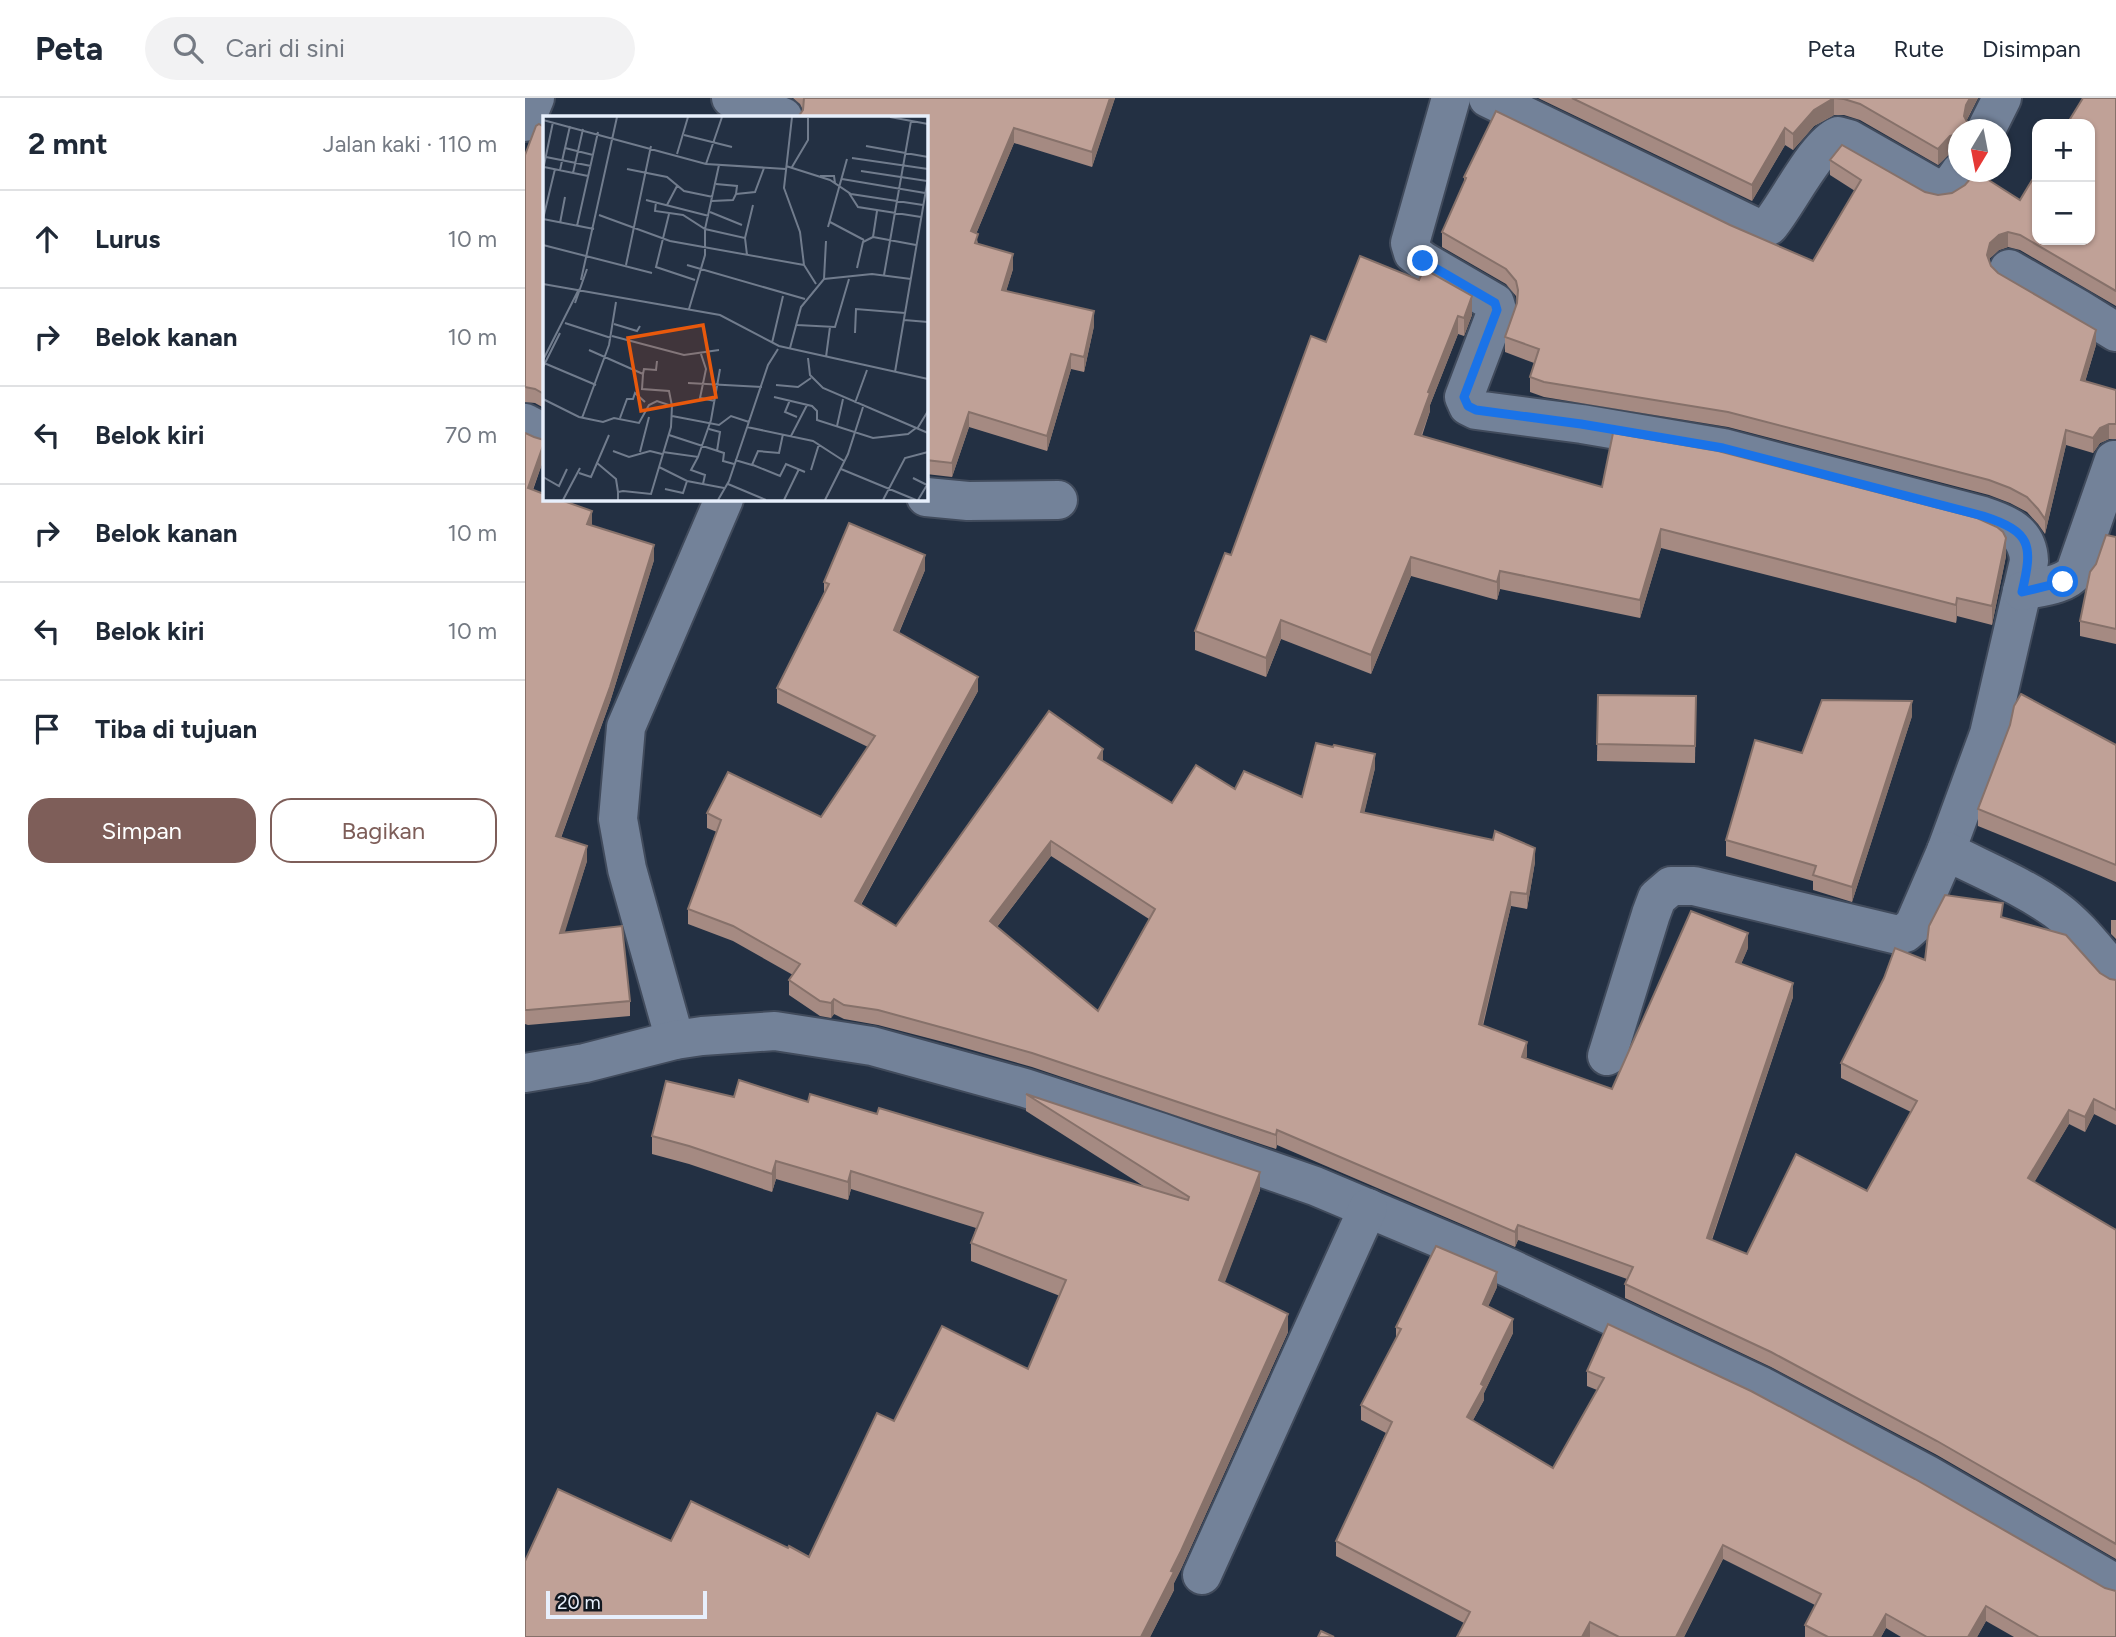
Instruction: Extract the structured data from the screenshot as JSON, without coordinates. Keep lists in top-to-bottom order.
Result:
{
  "scale_bar": "20 m",
  "north": "bottom",
  "page": {
    "header": "Peta",
    "search": "Cari di sini",
    "nav": ["Peta", "Rute", "Disimpan"],
    "heading": ["2 mnt", "Jalan kaki · 110 m"],
    "map_buttons": ["+", "−"],
    "list": [
      ["Lurus", "10 m"],
      ["Belok kanan", "10 m"],
      ["Belok kiri", "70 m"],
      ["Belok kanan", "10 m"],
      ["Belok kiri", "10 m"],
      "Tiba di tujuan"
    ],
    "buttons": ["Simpan", "Bagikan"],
    "scale": "20 m"
  }
}
